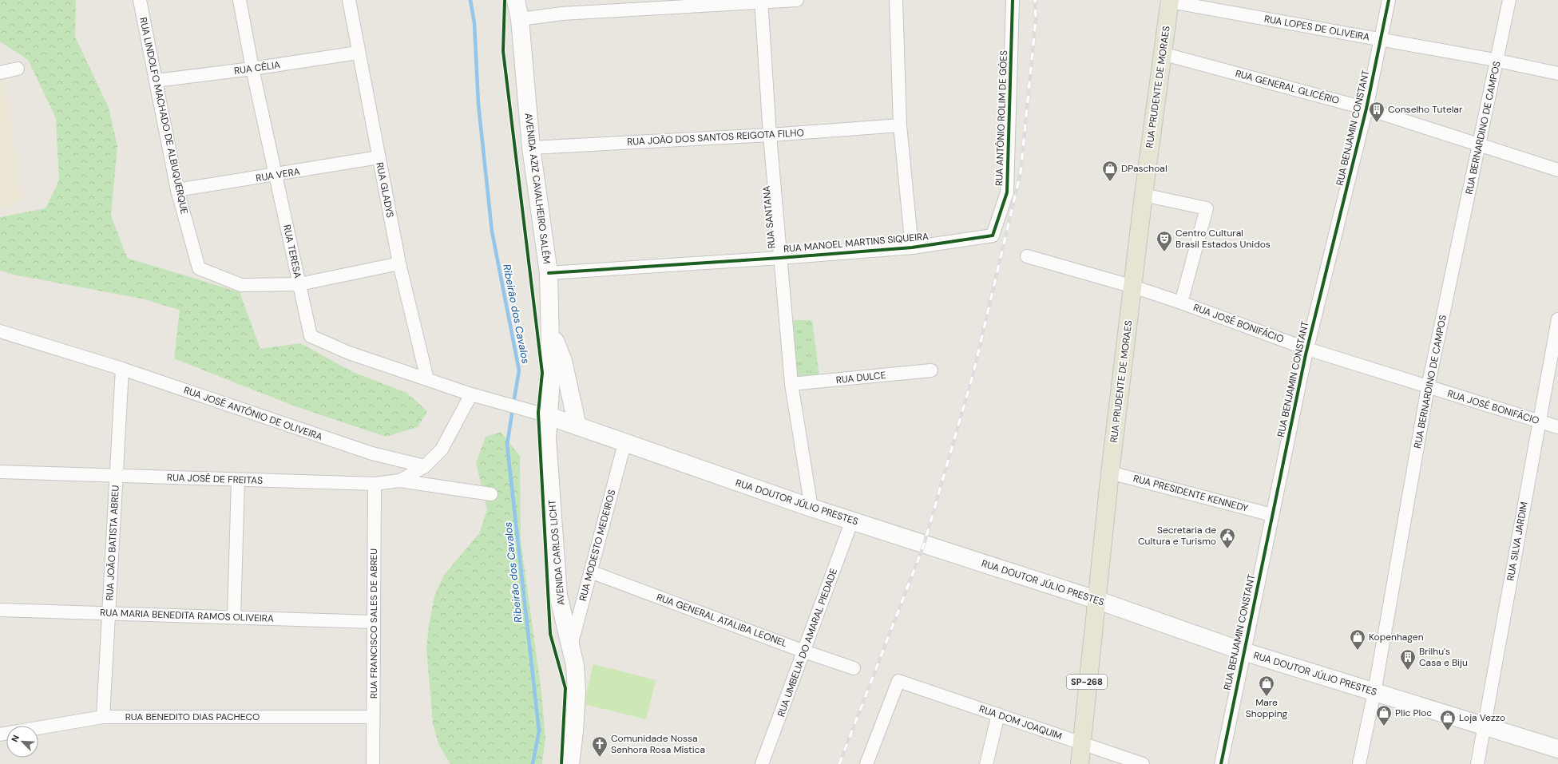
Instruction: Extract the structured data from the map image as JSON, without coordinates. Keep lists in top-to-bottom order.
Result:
{
  "streets": {
    "main road": [
      "RUA PRUDENTE DE MORAES",
      "AVENIDA AZIZ CAVALHEIRO SALÉM",
      "RUA DOUTOR JÚLIO PRESTES",
      "AVENIDA CARLOS LICHT",
      "SP-268"
    ],
    "street": [
      "RUA LOPES DE OLIVEIRA",
      "RUA CÉLIA",
      "RUA GENERAL GLICÉRIO",
      "RUA LINDOLFO MACHADO DE ALBUQUERQUE",
      "RUA ANTÔNIO ROLIM DE GÓES",
      "RUA BENJAMIN CONSTANT",
      "RUA BERNARDINO DE CAMPOS",
      "RUA JOÃO DOS SANTOS REIGOTA FILHO",
      "RUA VERA",
      "RUA GLADYS",
      "RUA SANTANA",
      "RUA MANOEL MARTINS SIQUEIRA",
      "RUA TERESA",
      "RUA JOSÉ BONIFÁCIO",
      "RUA DULCE",
      "RUA JOSÉ ANTÔNIO DE OLIVEIRA",
      "RUA JOSÉ DE FREITAS",
      "RUA PRESIDENTE KENNEDY",
      "RUA SILVA JARDIM",
      "RUA JOÃO BATISTA ABREU",
      "RUA MODESTO MEDEIROS",
      "RUA MARIA BENEDITA RAMOS OLIVEIRA",
      "RUA GENERAL ATALIBA LEONEL",
      "RUA FRANCISCO SALES DE ABREU",
      "RUA UMBELIA DO AMARAL PIEDADE",
      "RUA BENEDITO DIAS PACHECO",
      "RUA DOM JOAQUIM"
    ]
  },
  "crossings": [
    ["RUA LOPES DE OLIVEIRA", "RUA PRUDENTE DE MORAES"],
    ["RUA LOPES DE OLIVEIRA", "RUA BENJAMIN CONSTANT"],
    ["RUA LOPES DE OLIVEIRA", "RUA BERNARDINO DE CAMPOS"],
    ["RUA CÉLIA", "RUA LINDOLFO MACHADO DE ALBUQUERQUE"],
    ["RUA CÉLIA", "RUA GLADYS"],
    ["RUA CÉLIA", "RUA TERESA"],
    ["RUA PRUDENTE DE MORAES", "RUA GENERAL GLICÉRIO"],
    ["RUA PRUDENTE DE MORAES", "RUA JOSÉ BONIFÁCIO"],
    ["RUA PRUDENTE DE MORAES", "RUA PRESIDENTE KENNEDY"],
    ["RUA PRUDENTE DE MORAES", "RUA DOUTOR JÚLIO PRESTES"],
    ["RUA PRUDENTE DE MORAES", "RUA DOM JOAQUIM"],
    ["RUA GENERAL GLICÉRIO", "RUA BENJAMIN CONSTANT"],
    ["RUA GENERAL GLICÉRIO", "RUA BERNARDINO DE CAMPOS"],
    ["RUA LINDOLFO MACHADO DE ALBUQUERQUE", "RUA VERA"],
    ["RUA LINDOLFO MACHADO DE ALBUQUERQUE", "RUA TERESA"],
    ["RUA ANTÔNIO ROLIM DE GÓES", "RUA MANOEL MARTINS SIQUEIRA"],
    ["RUA BENJAMIN CONSTANT", "RUA JOSÉ BONIFÁCIO"],
    ["RUA BENJAMIN CONSTANT", "RUA PRESIDENTE KENNEDY"],
    ["RUA BENJAMIN CONSTANT", "RUA DOUTOR JÚLIO PRESTES"],
    ["RUA BERNARDINO DE CAMPOS", "RUA JOSÉ BONIFÁCIO"],
    ["RUA BERNARDINO DE CAMPOS", "RUA DOUTOR JÚLIO PRESTES"],
    ["RUA JOÃO DOS SANTOS REIGOTA FILHO", "AVENIDA AZIZ CAVALHEIRO SALÉM"],
    ["RUA JOÃO DOS SANTOS REIGOTA FILHO", "RUA SANTANA"],
    ["RUA VERA", "RUA GLADYS"],
    ["RUA VERA", "RUA TERESA"],
    ["AVENIDA AZIZ CAVALHEIRO SALÉM", "RUA MANOEL MARTINS SIQUEIRA"],
    ["AVENIDA AZIZ CAVALHEIRO SALÉM", "RUA DOUTOR JÚLIO PRESTES"],
    ["AVENIDA AZIZ CAVALHEIRO SALÉM", "AVENIDA CARLOS LICHT"],
    ["RUA GLADYS", "RUA TERESA"],
    ["RUA SANTANA", "RUA MANOEL MARTINS SIQUEIRA"],
    ["RUA SANTANA", "RUA DULCE"],
    ["RUA SANTANA", "RUA DOUTOR JÚLIO PRESTES"],
    ["RUA TERESA", "RUA DOUTOR JÚLIO PRESTES"],
    ["RUA JOSÉ BONIFÁCIO", "RUA SILVA JARDIM"],
    ["RUA JOSÉ ANTÔNIO DE OLIVEIRA", "RUA JOSÉ DE FREITAS"],
    ["RUA JOSÉ ANTÔNIO DE OLIVEIRA", "RUA JOÃO BATISTA ABREU"],
    ["RUA JOSÉ DE FREITAS", "RUA JOÃO BATISTA ABREU"],
    ["RUA JOSÉ DE FREITAS", "RUA FRANCISCO SALES DE ABREU"],
    ["RUA DOUTOR JÚLIO PRESTES", "RUA SILVA JARDIM"],
    ["RUA DOUTOR JÚLIO PRESTES", "RUA MODESTO MEDEIROS"],
    ["RUA DOUTOR JÚLIO PRESTES", "AVENIDA CARLOS LICHT"],
    ["RUA DOUTOR JÚLIO PRESTES", "RUA UMBELIA DO AMARAL PIEDADE"],
    ["RUA JOÃO BATISTA ABREU", "RUA MARIA BENEDITA RAMOS OLIVEIRA"],
    ["RUA JOÃO BATISTA ABREU", "RUA BENEDITO DIAS PACHECO"],
    ["RUA MODESTO MEDEIROS", "AVENIDA CARLOS LICHT"],
    ["RUA MODESTO MEDEIROS", "RUA GENERAL ATALIBA LEONEL"],
    ["RUA MARIA BENEDITA RAMOS OLIVEIRA", "RUA FRANCISCO SALES DE ABREU"],
    ["RUA GENERAL ATALIBA LEONEL", "RUA UMBELIA DO AMARAL PIEDADE"],
    ["RUA FRANCISCO SALES DE ABREU", "RUA BENEDITO DIAS PACHECO"]
  ],
  "water": ["Ribeirão dos Cavalos"],
  "places": {
    "building": ["Conselho Tutelar", "Brilhu's Casa e Biju"],
    "shop": [
      "DPaschoal",
      "Kopenhagen",
      "Mare Shopping",
      "Plic Ploc",
      "Loja Vezzo"
    ],
    "theatre": ["Centro Cultural Brasil Estados Unidos"],
    "public building": ["Secretaria de Cultura e Turismo"],
    "church": ["Comunidade Nossa Senhora Rosa Mística"]
  },
  "north": "top left"
}
